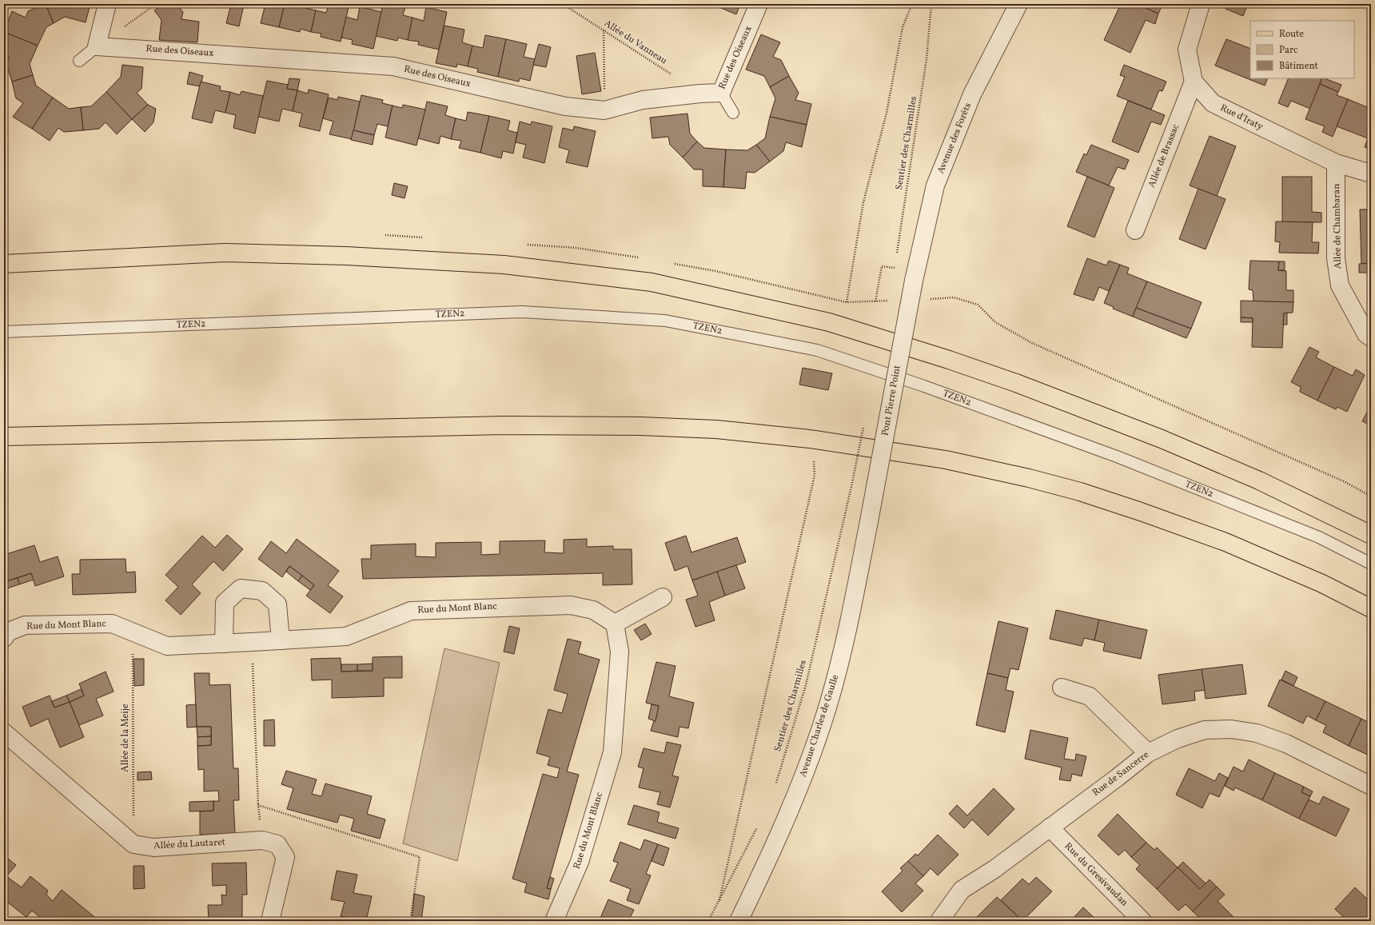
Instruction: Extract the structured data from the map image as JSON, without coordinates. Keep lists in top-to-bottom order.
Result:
{
  "streets": {
    "street": [
      "Rue des Oiseaux",
      "Rue d'Iraty",
      "Avenue des Forêts",
      "Allée de Brassac",
      "Allée de Chambaran",
      "Pont Pierre Point",
      "Rue du Mont Blanc",
      "Avenue Charles de Gaulle",
      "Rue de Sancerre",
      "Allée du Lautaret",
      "Rue du Gresivaudan"
    ],
    "lane": ["TZEN2"],
    "path": ["Allée du Vanneau", "Sentier des Charmilles", "Allée de la Meije"]
  },
  "crossings": [
    ["Allée du Vanneau", "Rue des Oiseaux"],
    ["Rue d'Iraty", "Allée de Brassac"],
    ["Rue d'Iraty", "Allée de Chambaran"],
    ["Avenue des Forêts", "Pont Pierre Point"],
    ["Pont Pierre Point", "Avenue Charles de Gaulle"],
    ["Rue du Mont Blanc", "Allée de la Meije"],
    ["Allée de la Meije", "Allée du Lautaret"],
    ["Rue de Sancerre", "Rue du Gresivaudan"]
  ],
  "legend": ["Route", "Parc", "Bâtiment"]
}
